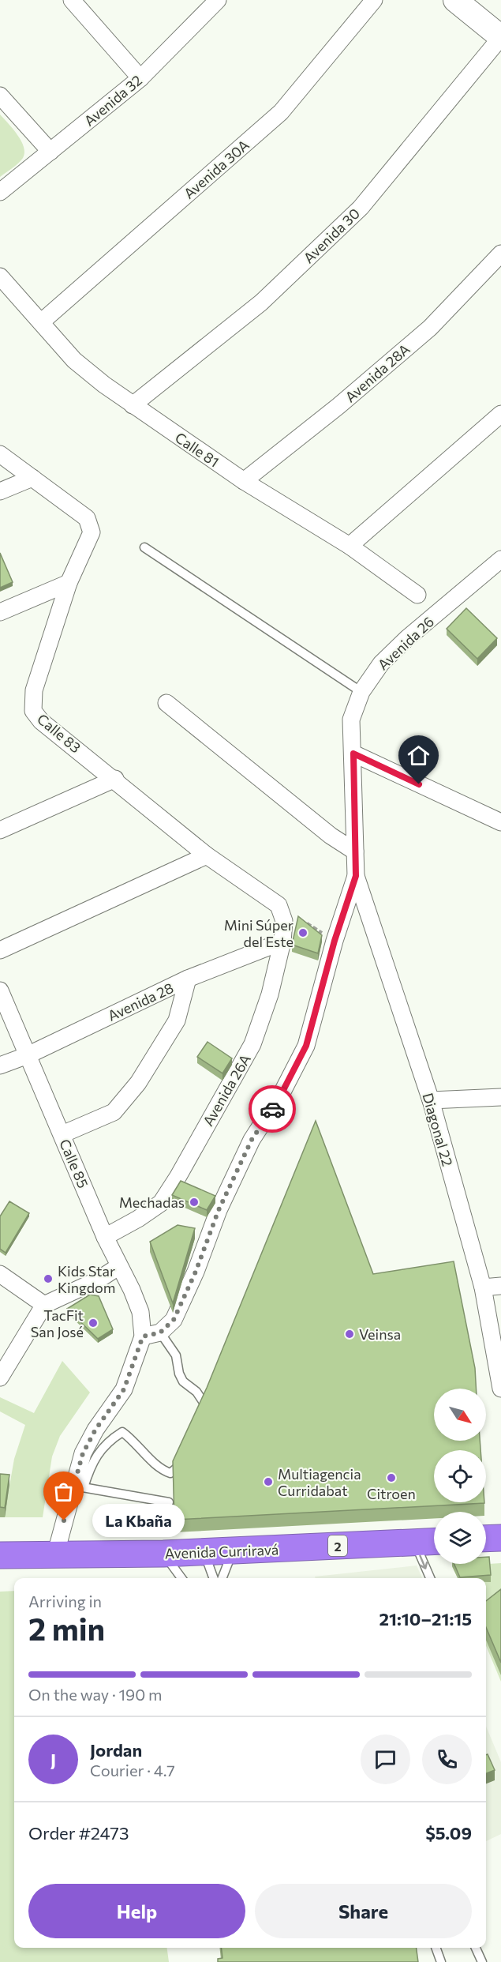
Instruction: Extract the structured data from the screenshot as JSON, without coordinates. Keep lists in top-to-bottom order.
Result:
{
  "streets": {
    "highway": ["2", "Avenida Curriravá"],
    "street": [
      "Avenida 32",
      "Avenida 30A",
      "Avenida 30",
      "Avenida 28A",
      "Calle 81",
      "Avenida 26",
      "Calle 83",
      "Avenida 28",
      "Avenida 26A",
      "Diagonal 22",
      "Calle 85"
    ]
  },
  "crossings": [
    ["Avenida 30A", "Calle 81"],
    ["Avenida 30", "Calle 81"],
    ["Avenida 28A", "Calle 81"],
    ["Avenida 26", "Diagonal 22"],
    ["Calle 83", "Avenida 26A"],
    ["Avenida 28", "Avenida 26A"],
    ["Avenida 28", "Calle 85"],
    ["Avenida 26A", "Calle 85"]
  ],
  "places": [
    "Mini Súper del Este",
    "Mechadas",
    "Kids Star Kingdom",
    "TacFit San José",
    "Veinsa",
    "Citroen",
    "Multiagencia Curridabat",
    "La Kbaña"
  ],
  "north": "bottom right",
  "page": {
    "bubble": "La Kbaña",
    "heading": ["2 min", "Arriving in", "21:10–21:15"],
    "panel": [
      "Jordan",
      "Courier · 4.7",
      "Order #2473",
      "$5.09"
    ],
    "bar": "On the way · 190 m",
    "round": "J",
    "buttons": ["Help", "Share"]
  }
}
